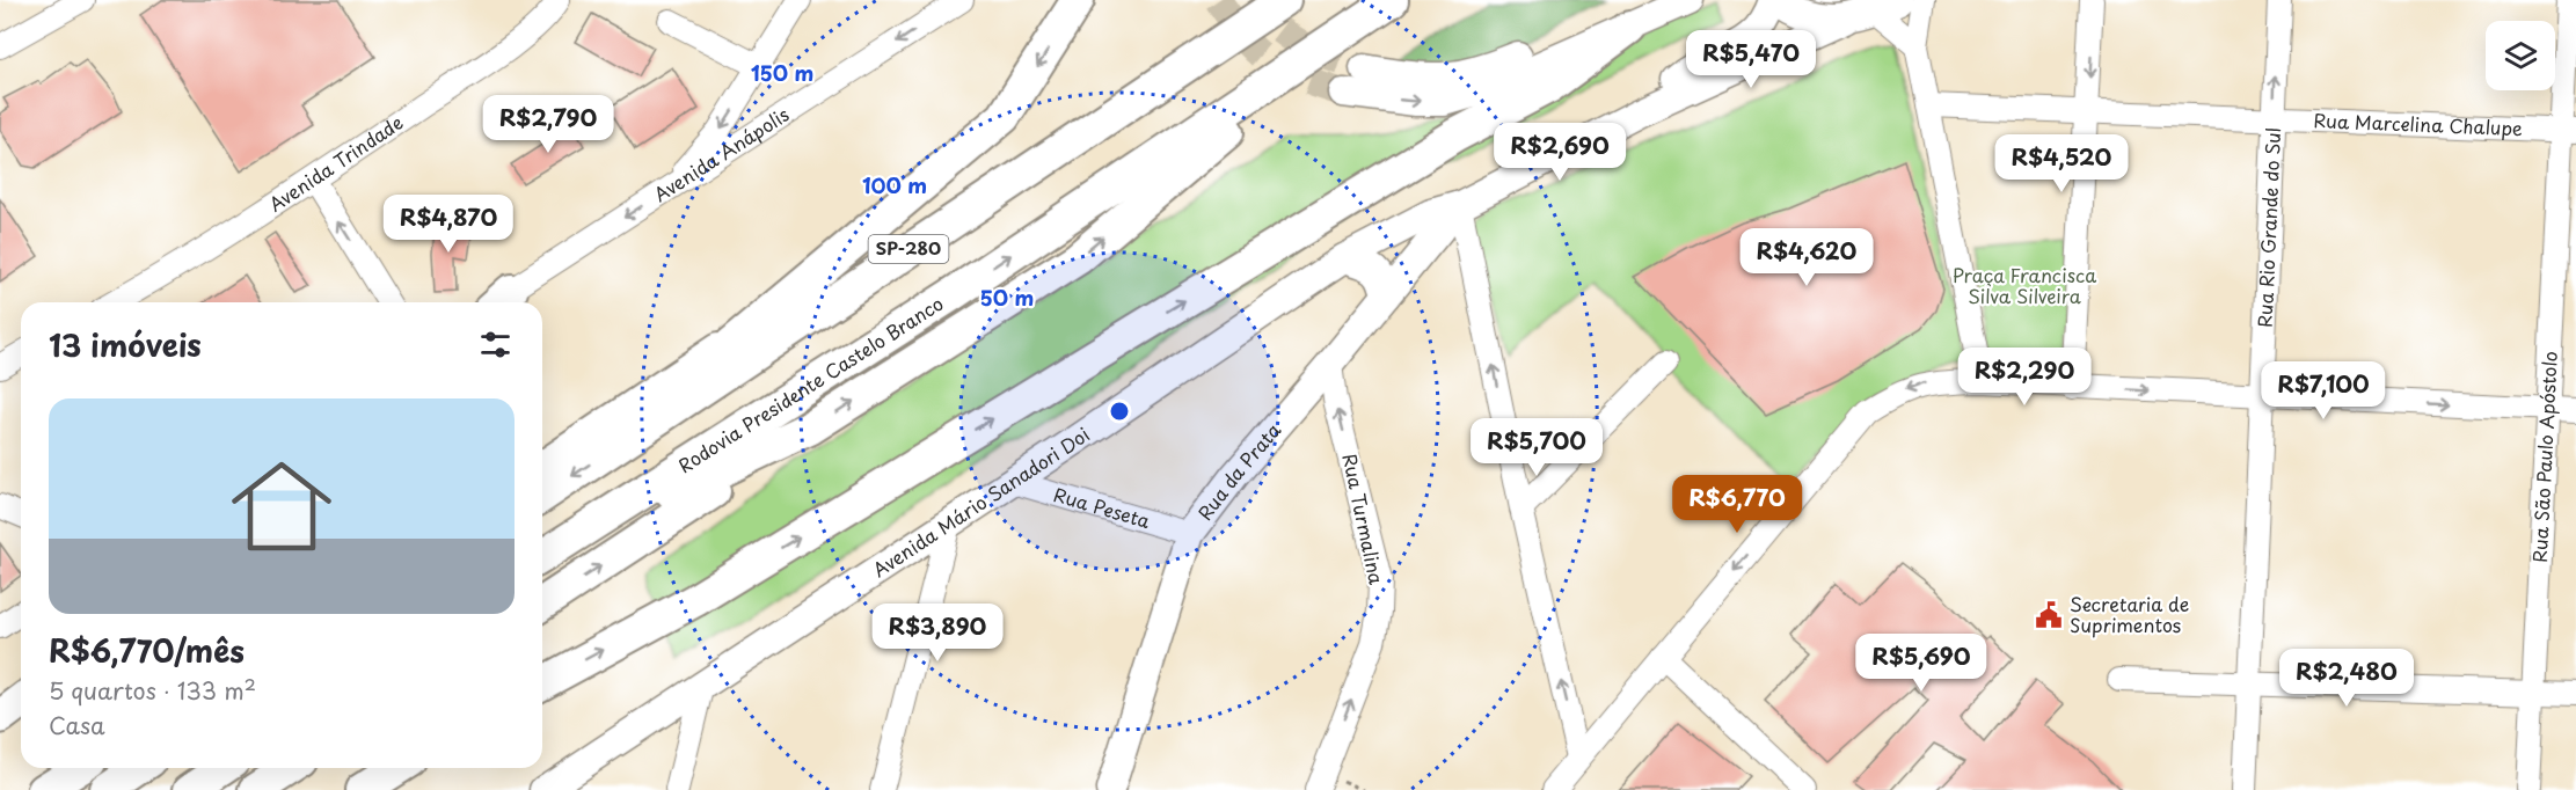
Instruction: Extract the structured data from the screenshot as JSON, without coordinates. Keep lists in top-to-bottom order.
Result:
{
  "streets": {
    "highway": ["SP-280", "Rodovia Presidente Castelo Branco"],
    "main road": ["Rua da Prata", "Avenida Mário Sanadori Doi"],
    "street": [
      "Rua Marcelina Chalupe",
      "Avenida Anápolis",
      "Avenida Trindade",
      "Rua Rio Grande do Sul",
      "Rua São Paulo Apóstolo",
      "Rua Peseta",
      "Rua Turmalina"
    ]
  },
  "crossings": [
    ["Rua Marcelina Chalupe", "Rua Rio Grande do Sul"],
    ["Rua Marcelina Chalupe", "Rua São Paulo Apóstolo"],
    ["Rua da Prata", "Avenida Mário Sanadori Doi"],
    ["Rua da Prata", "Rua Peseta"],
    ["Rua da Prata", "Rua Turmalina"],
    ["Avenida Mário Sanadori Doi", "Rua Peseta"]
  ],
  "one_way": ["Avenida Anápolis"],
  "parks": ["Praça Francisca Silva Silveira"],
  "places": {
    "public building": ["Secretaria de Suprimentos"]
  },
  "page": {
    "price": [
      "R$5,470",
      "R$2,790",
      "R$2,690",
      "R$4,520",
      "R$4,870",
      "R$4,620",
      "R$2,290",
      "R$7,100",
      "R$5,700",
      "R$6,770",
      "R$3,890",
      "R$5,690",
      "R$2,480"
    ],
    "heading": "13 imóveis",
    "list": [
      {
        "name": "R$6,770/mês",
        "note": "5 quartos · 133 m² · Casa"
      }
    ]
  },
  "rings": ["150 m", "100 m", "50 m"]
}
